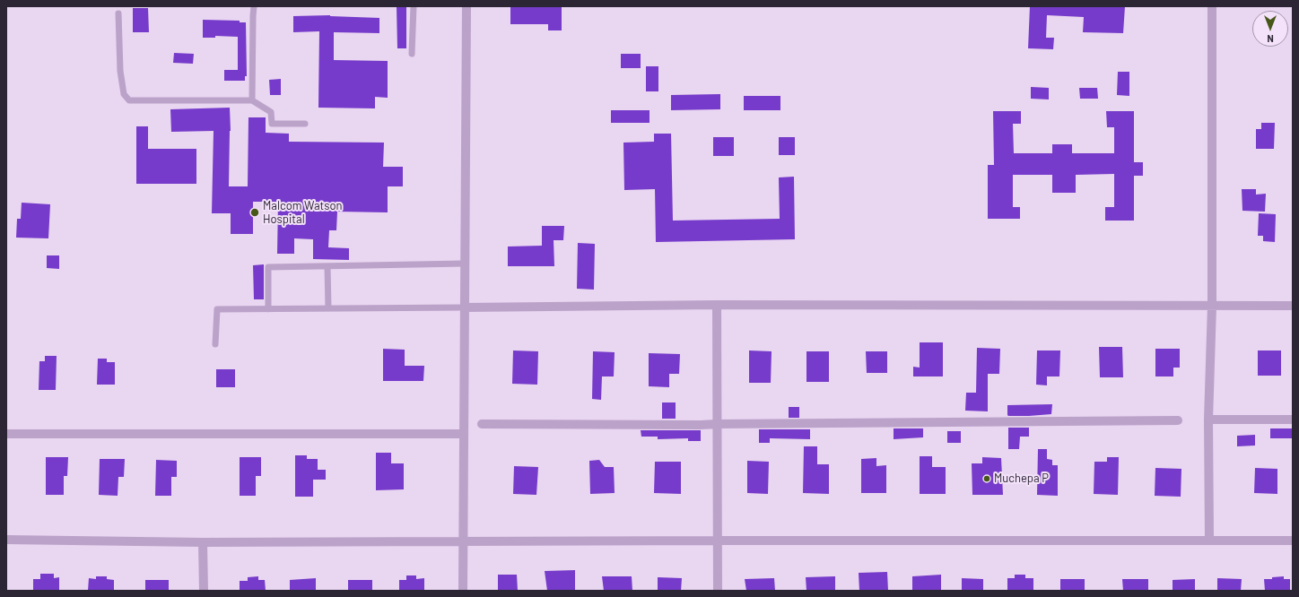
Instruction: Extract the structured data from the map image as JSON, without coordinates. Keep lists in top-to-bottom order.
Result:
{
  "places": ["Malcom Watson Hospital", "Muchepa P"],
  "north": "bottom"
}
